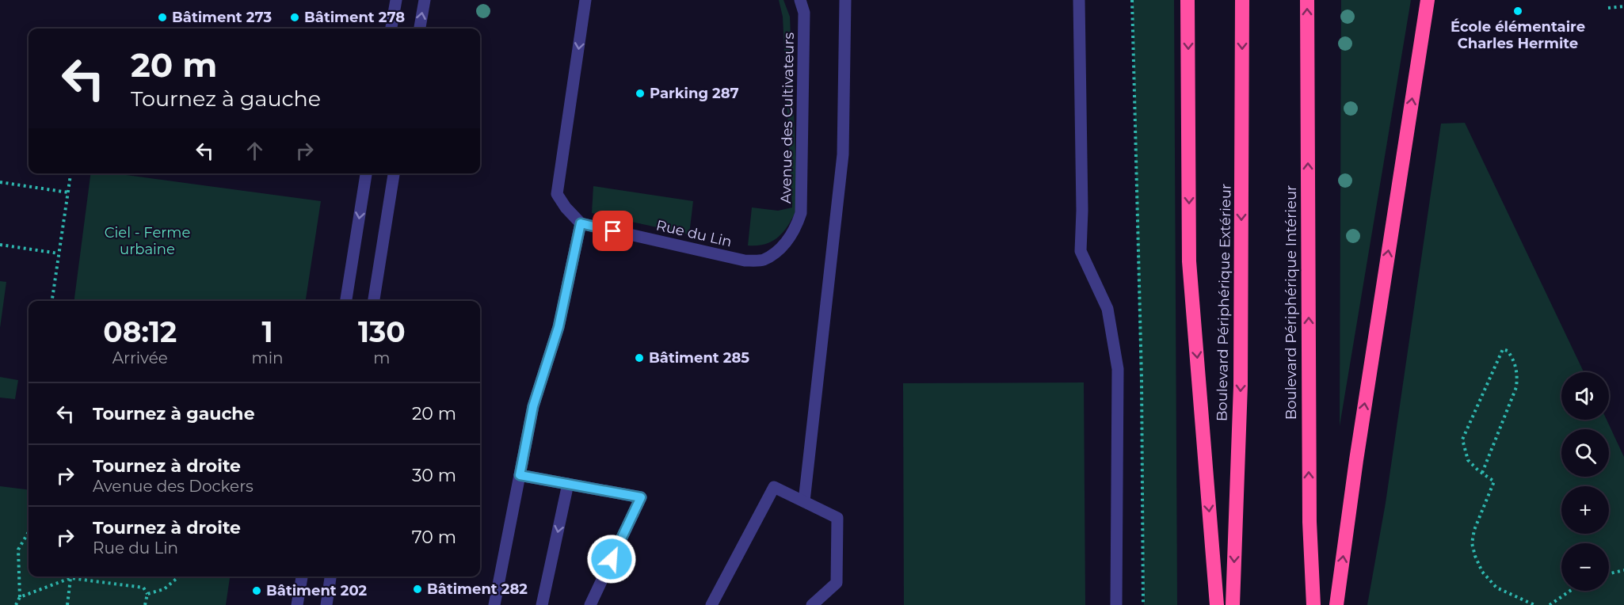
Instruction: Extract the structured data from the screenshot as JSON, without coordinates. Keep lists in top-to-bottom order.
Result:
{
  "streets": {
    "highway": ["Boulevard Périphérique Extérieur", "Boulevard Périphérique Intérieur"],
    "street": ["Avenue des Cultivateurs", "Rue du Lin"]
  },
  "crossings": [
    ["Avenue des Cultivateurs", "Rue du Lin"]
  ],
  "parks": ["Ciel - Ferme urbaine"],
  "places": [
    "École élémentaire Charles Hermite",
    "Bâtiment 273",
    "Bâtiment 278",
    "Parking 287",
    "Bâtiment 285",
    "Bâtiment 282",
    "Bâtiment 202"
  ],
  "page": {
    "turn": ["20 m", "Tournez à gauche"],
    "eta": [
      "08:12",
      "Arrivée",
      "1",
      "min",
      "130",
      "m"
    ],
    "map_buttons": ["+", "−"],
    "list": [
      {
        "name": "Tournez à gauche",
        "value": "20 m"
      },
      {
        "name": "Tournez à droite",
        "note": "Avenue des Dockers",
        "value": "30 m"
      },
      {
        "name": "Tournez à droite",
        "note": "Rue du Lin",
        "value": "70 m"
      }
    ]
  }
}
